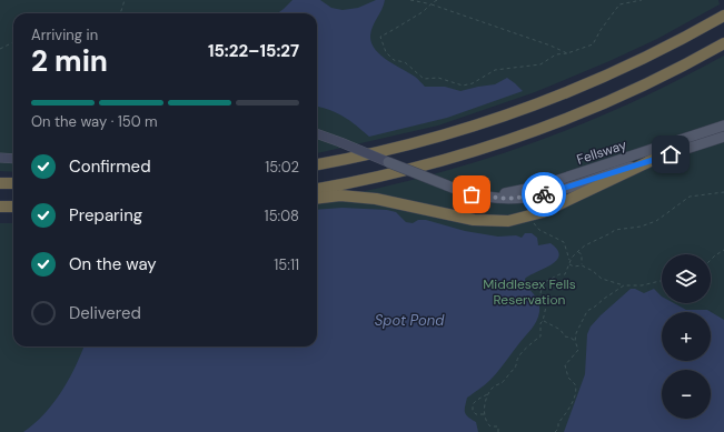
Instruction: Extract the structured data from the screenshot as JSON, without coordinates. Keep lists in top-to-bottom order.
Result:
{
  "streets": {
    "main road": ["Fellsway"]
  },
  "water": ["Spot Pond"],
  "parks": ["Middlesex Fells Reservation"],
  "page": {
    "heading": ["2 min", "Arriving in", "15:22–15:27"],
    "bar": "On the way · 150 m",
    "list": [
      ["Confirmed", "15:02"],
      ["Preparing", "15:08"],
      ["On the way", "15:11"],
      "Delivered"
    ],
    "map_buttons": ["+", "−"]
  }
}
